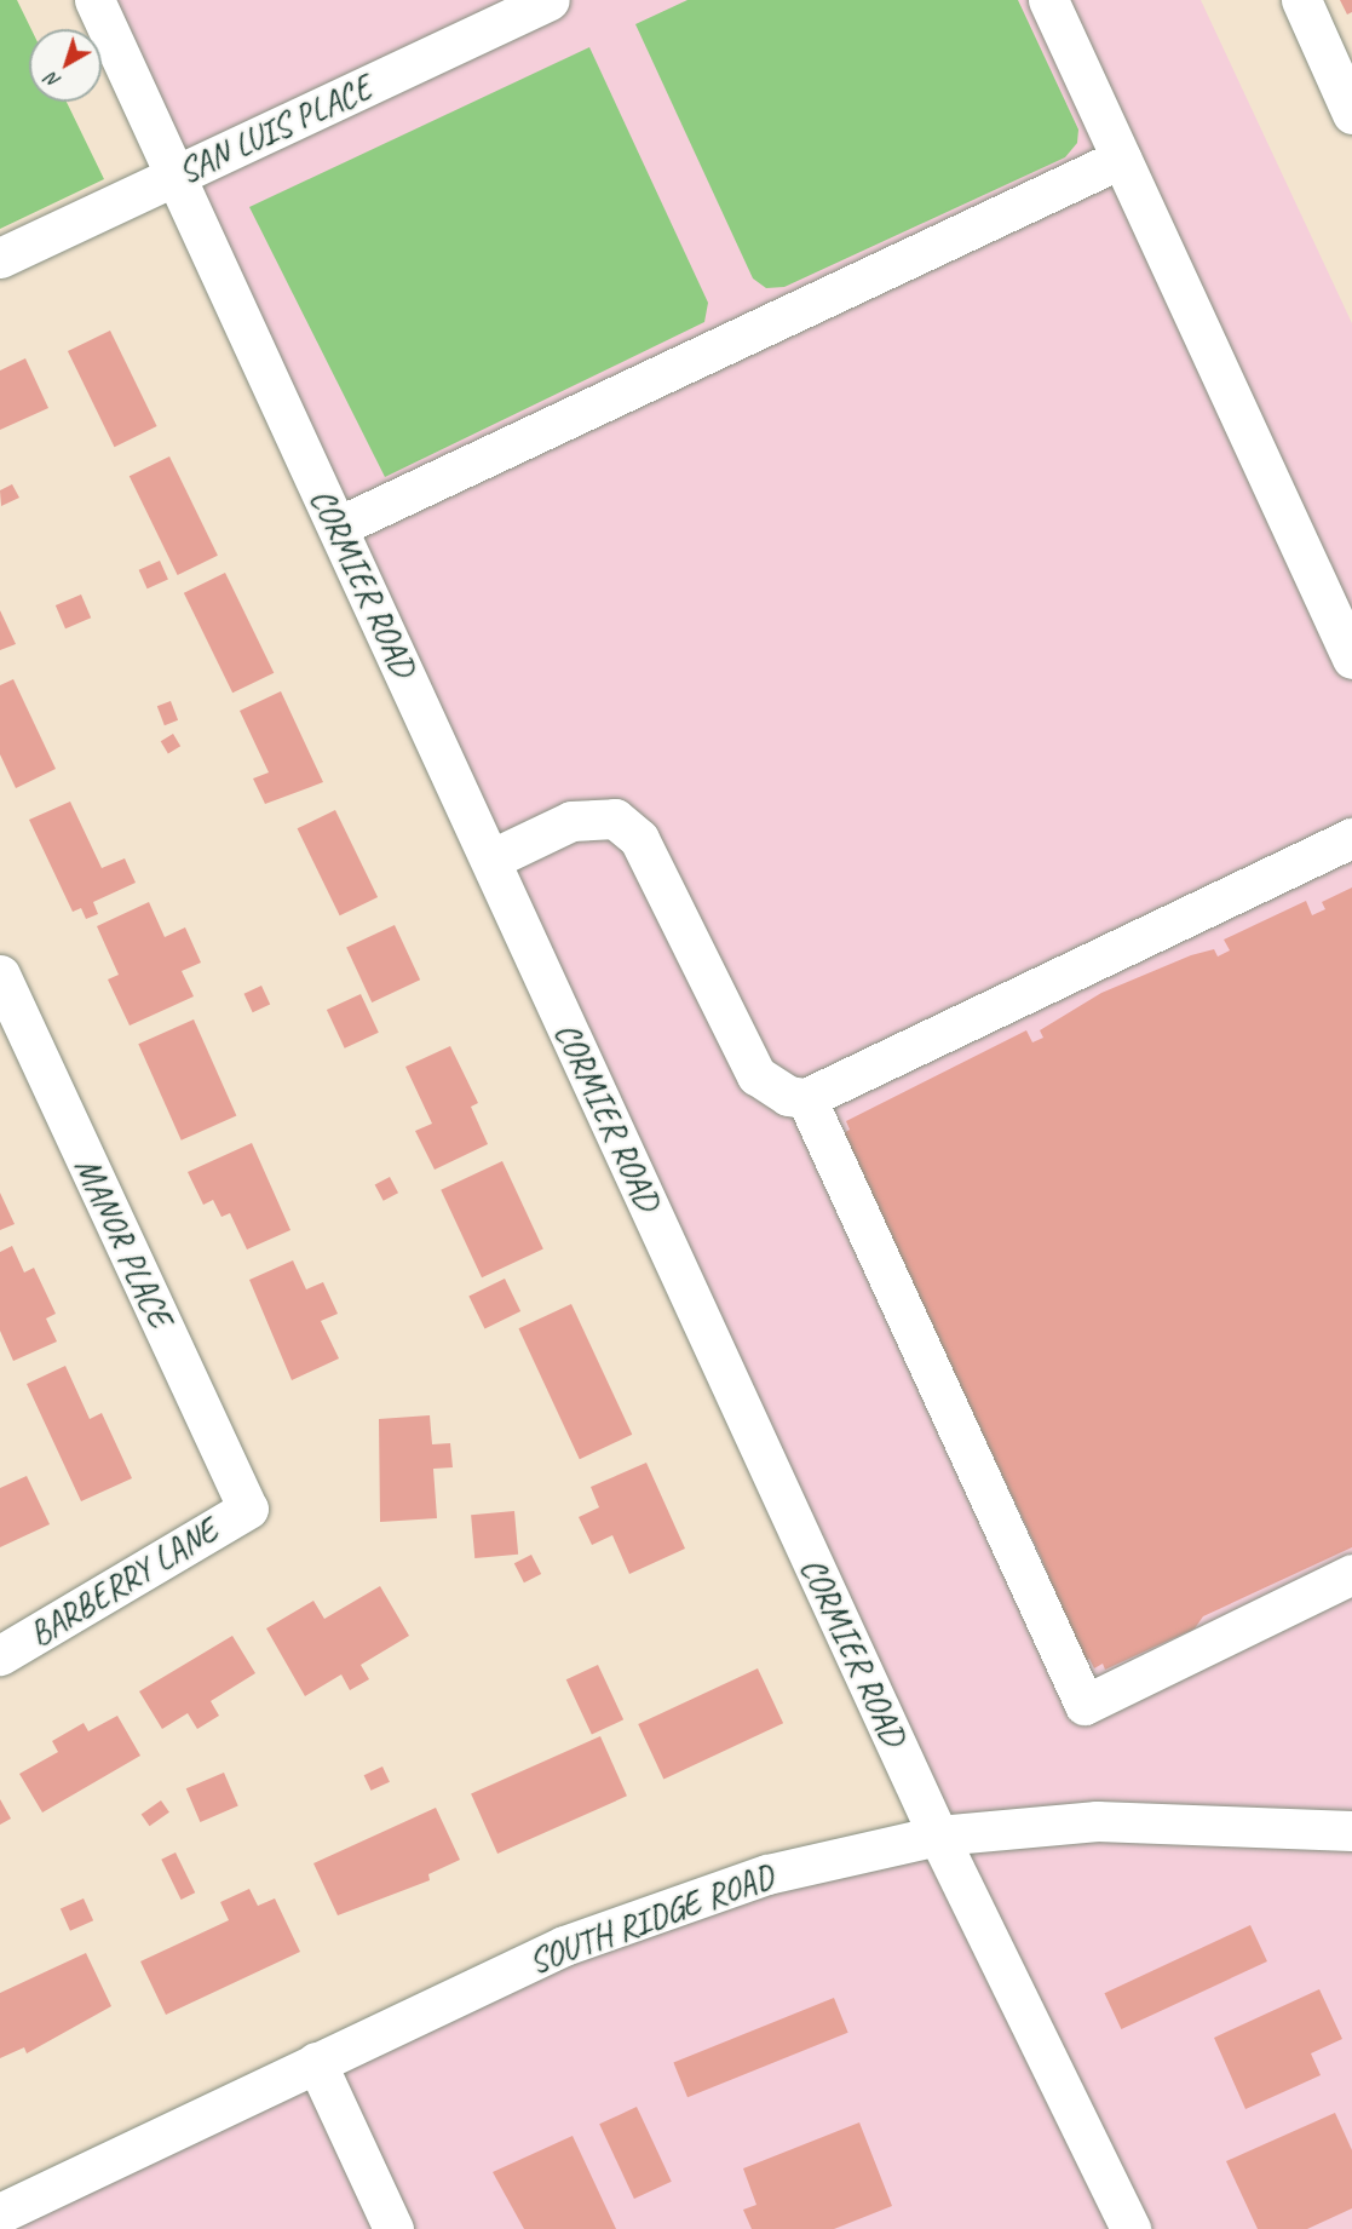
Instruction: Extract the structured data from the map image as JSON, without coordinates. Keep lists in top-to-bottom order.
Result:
{
  "streets": {
    "street": [
      "SAN LUIS PLACE",
      "CORMIER ROAD",
      "MANOR PLACE",
      "BARBERRY LANE",
      "SOUTH RIDGE ROAD"
    ]
  },
  "crossings": [
    ["SAN LUIS PLACE", "CORMIER ROAD"],
    ["CORMIER ROAD", "SOUTH RIDGE ROAD"],
    ["MANOR PLACE", "BARBERRY LANE"]
  ],
  "north": "bottom left"
}
